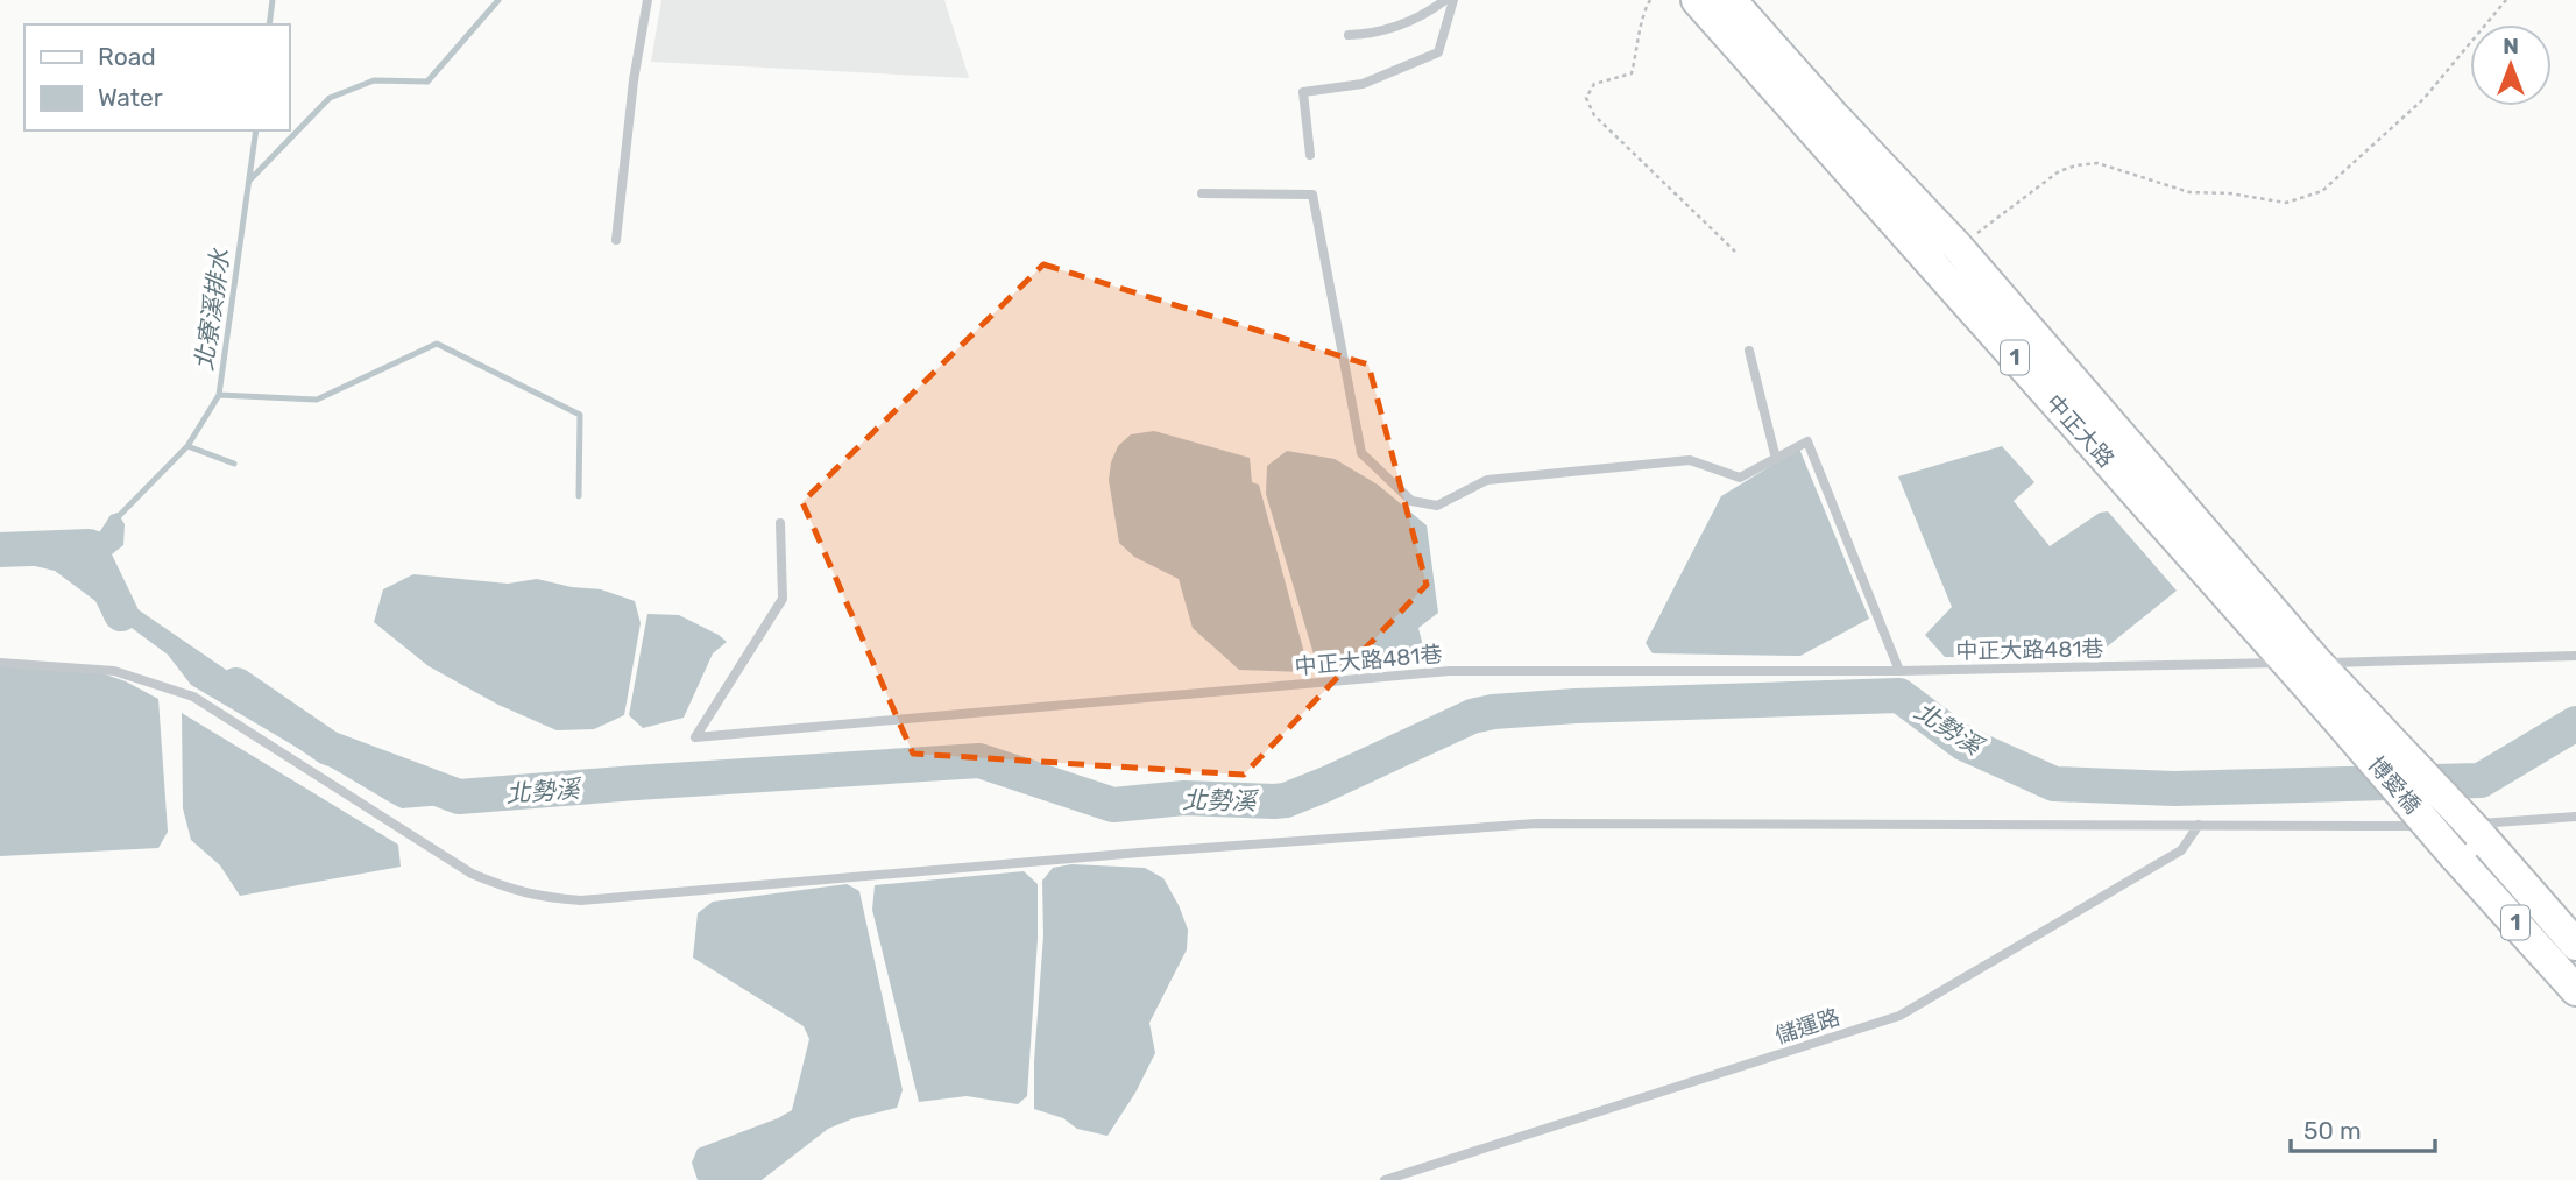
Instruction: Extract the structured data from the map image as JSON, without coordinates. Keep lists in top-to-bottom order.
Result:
{
  "streets": {
    "main road": ["1", "中正大路", "博愛橋"],
    "lane": ["中正大路481巷", "儲運路"]
  },
  "crossings": [
    ["1", "博愛橋"],
    ["中正大路", "中正大路481巷"],
    ["中正大路", "博愛橋"]
  ],
  "water": ["北寮溪排水", "北勢溪"],
  "legend": ["Road", "Water"],
  "scale_bar": "50 m",
  "north": "top"
}
